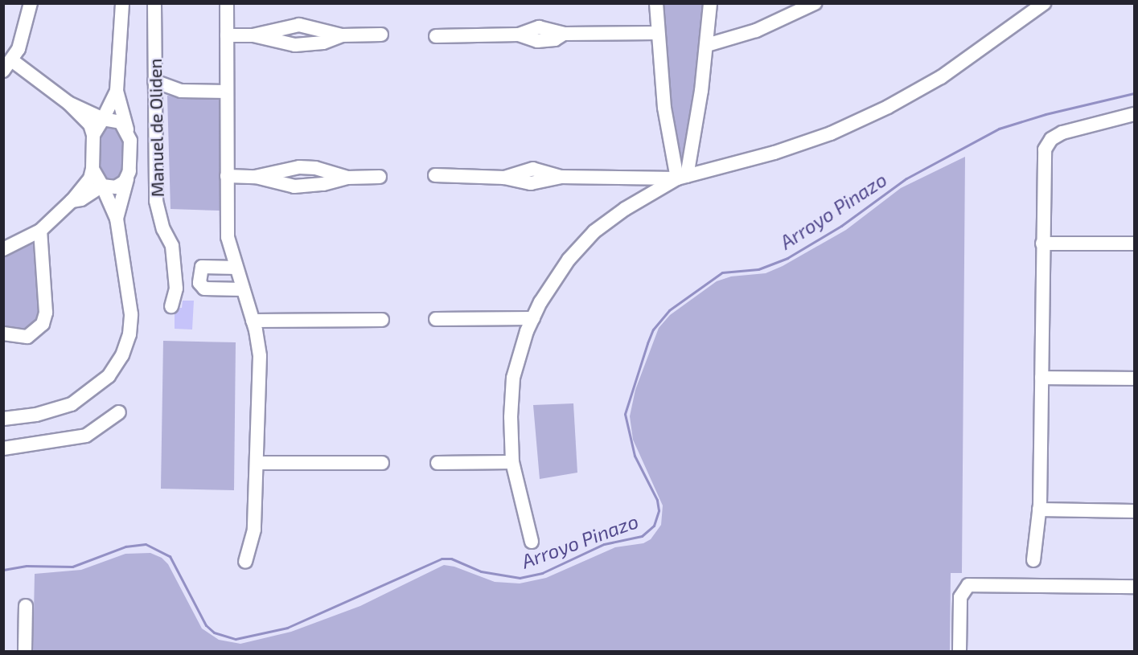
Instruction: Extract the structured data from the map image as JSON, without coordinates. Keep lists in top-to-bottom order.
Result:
{
  "streets": {
    "street": ["Manuel de Oliden"]
  },
  "water": ["Arroyo Pinazo"]
}
